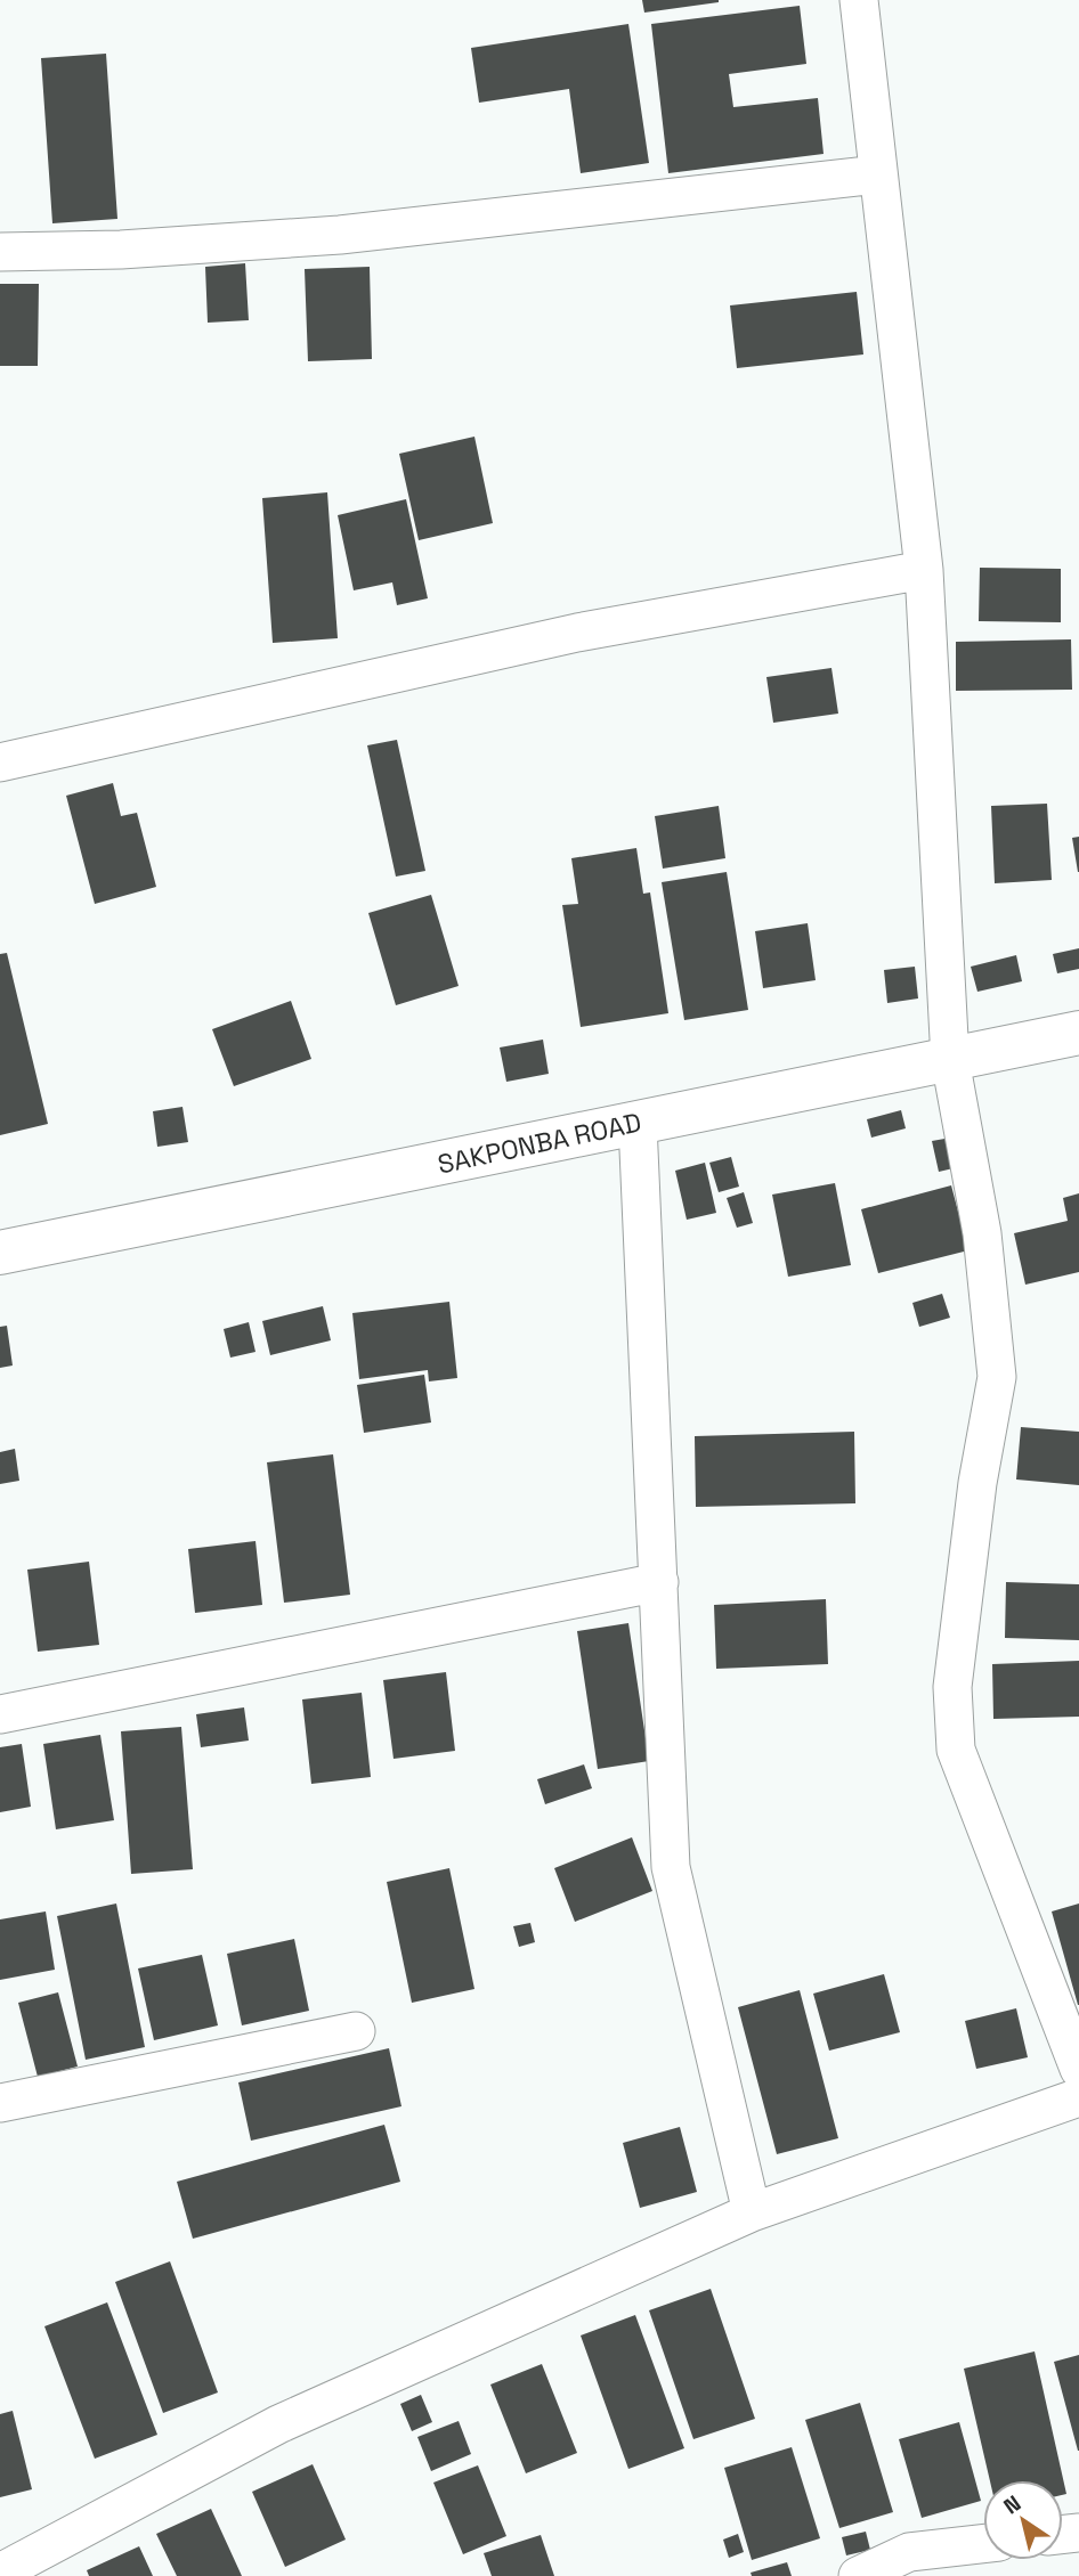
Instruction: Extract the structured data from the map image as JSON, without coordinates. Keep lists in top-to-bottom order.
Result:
{
  "streets": {
    "main road": ["SAKPONBA ROAD"]
  },
  "north": "top left"
}
